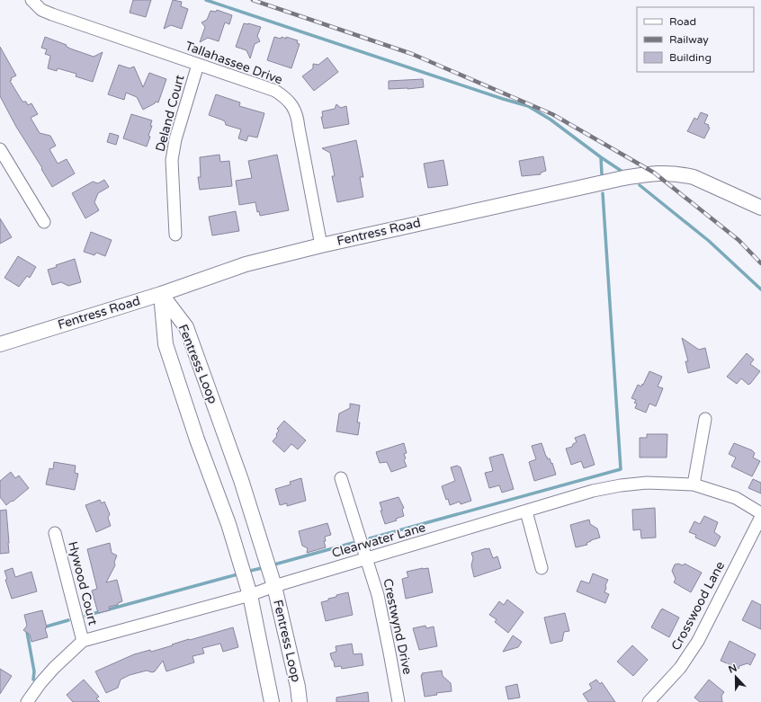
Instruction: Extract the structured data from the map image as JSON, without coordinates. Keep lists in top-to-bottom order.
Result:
{
  "streets": {
    "street": [
      "Tallahassee Drive",
      "Deland Court",
      "Fentress Road",
      "Fentress Loop",
      "Clearwater Lane",
      "Hywood Court",
      "Crosswood Lane",
      "Crestwynd Drive"
    ]
  },
  "crossings": [
    ["Tallahassee Drive", "Deland Court"],
    ["Tallahassee Drive", "Fentress Road"],
    ["Fentress Road", "Fentress Loop"],
    ["Fentress Loop", "Clearwater Lane"],
    ["Clearwater Lane", "Hywood Court"],
    ["Clearwater Lane", "Crestwynd Drive"]
  ],
  "legend": ["Road", "Railway", "Building"],
  "north": "top"
}
